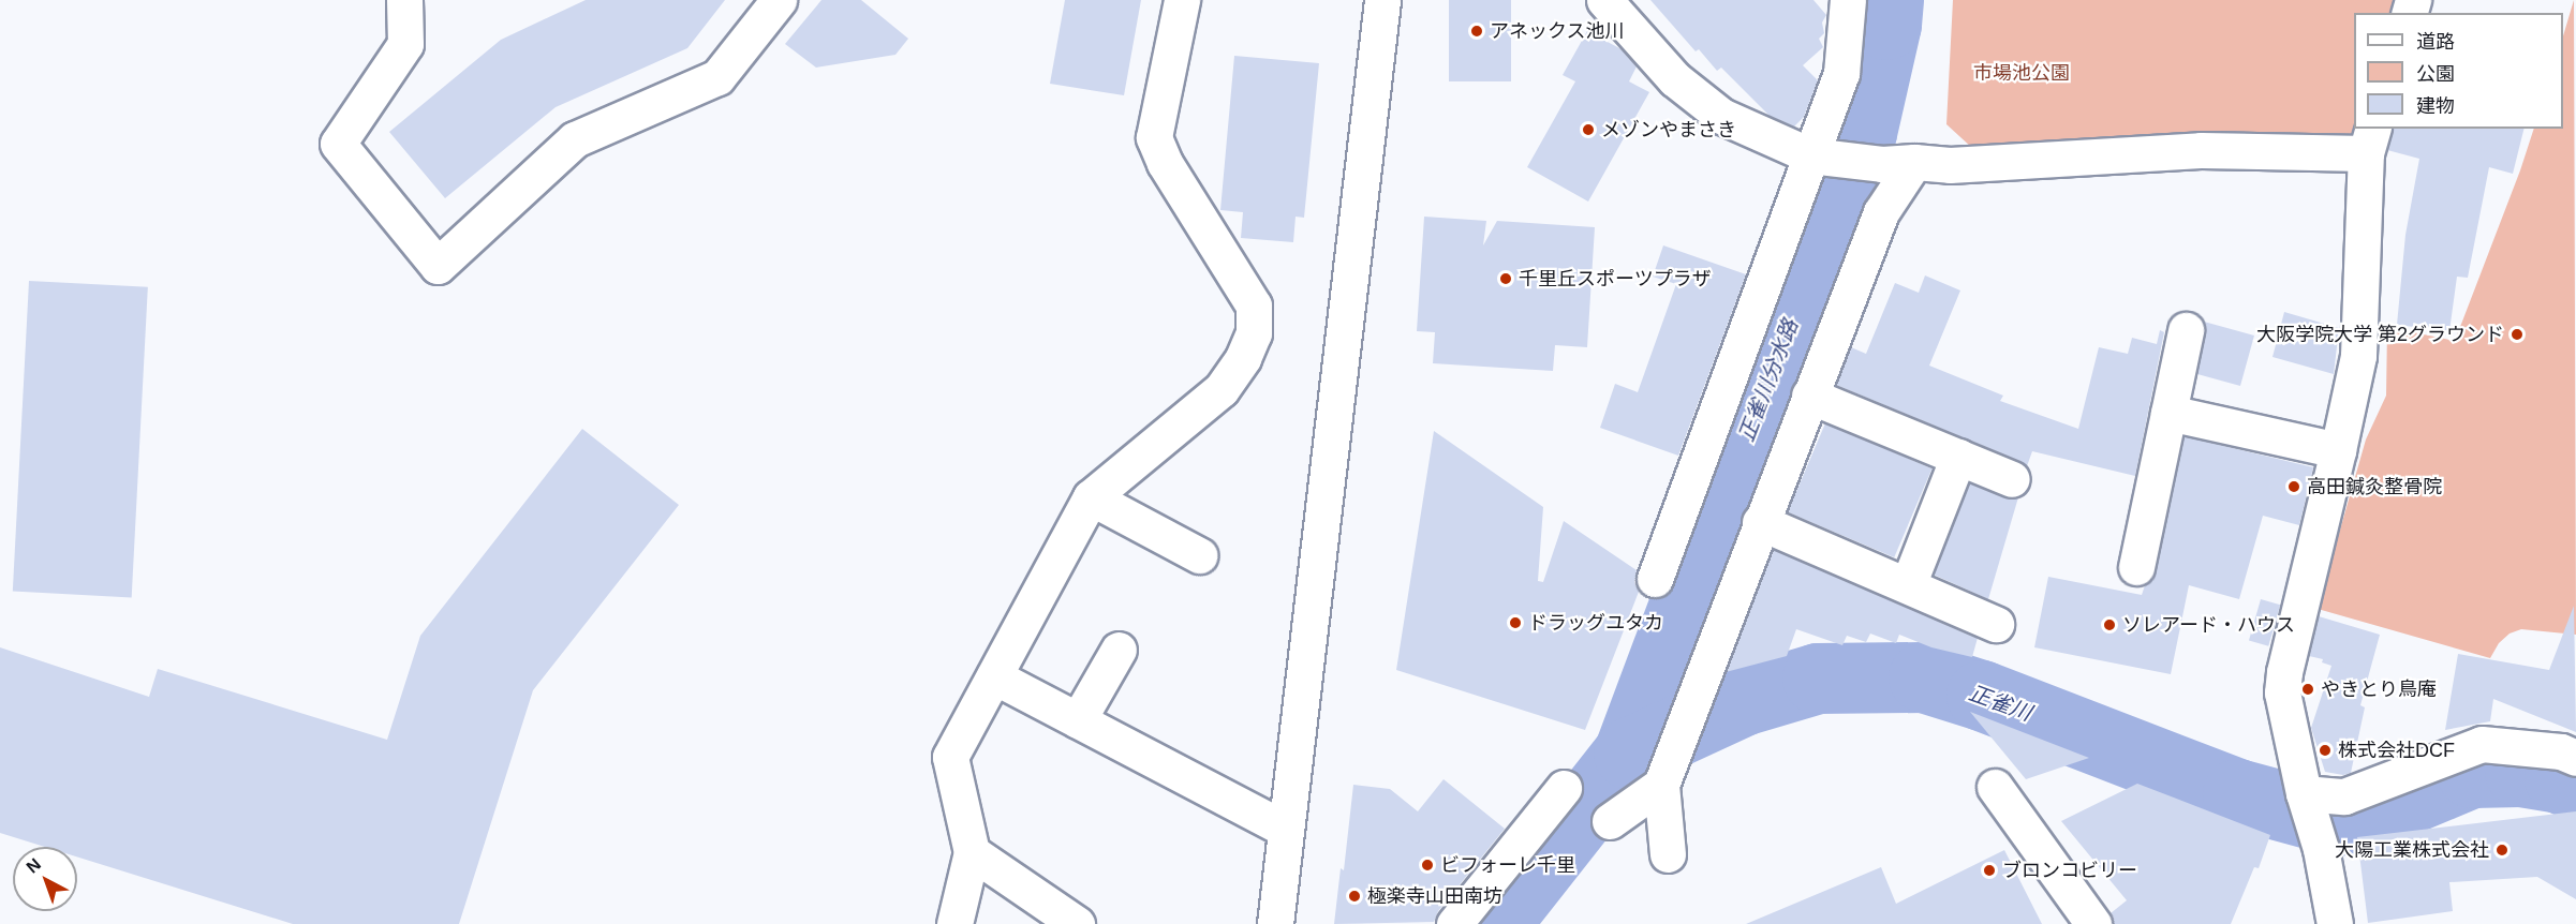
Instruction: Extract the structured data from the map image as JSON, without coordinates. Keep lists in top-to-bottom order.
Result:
{
  "water": ["正雀川分水路", "正雀川"],
  "parks": ["市場池公園"],
  "places": [
    "アネックス池川",
    "メゾンやまさき",
    "千里丘スポーツプラザ",
    "大阪学院大学 第2グラウンド",
    "高田鍼灸整骨院",
    "ドラッグユタカ",
    "ソレアード・ハウス",
    "やきとり鳥庵",
    "株式会社DCF",
    "大陽工業株式会社",
    "ビフォーレ千里",
    "ブロンコビリー",
    "極楽寺山田南坊"
  ],
  "legend": ["道路", "公園", "建物"],
  "north": "top left"
}
